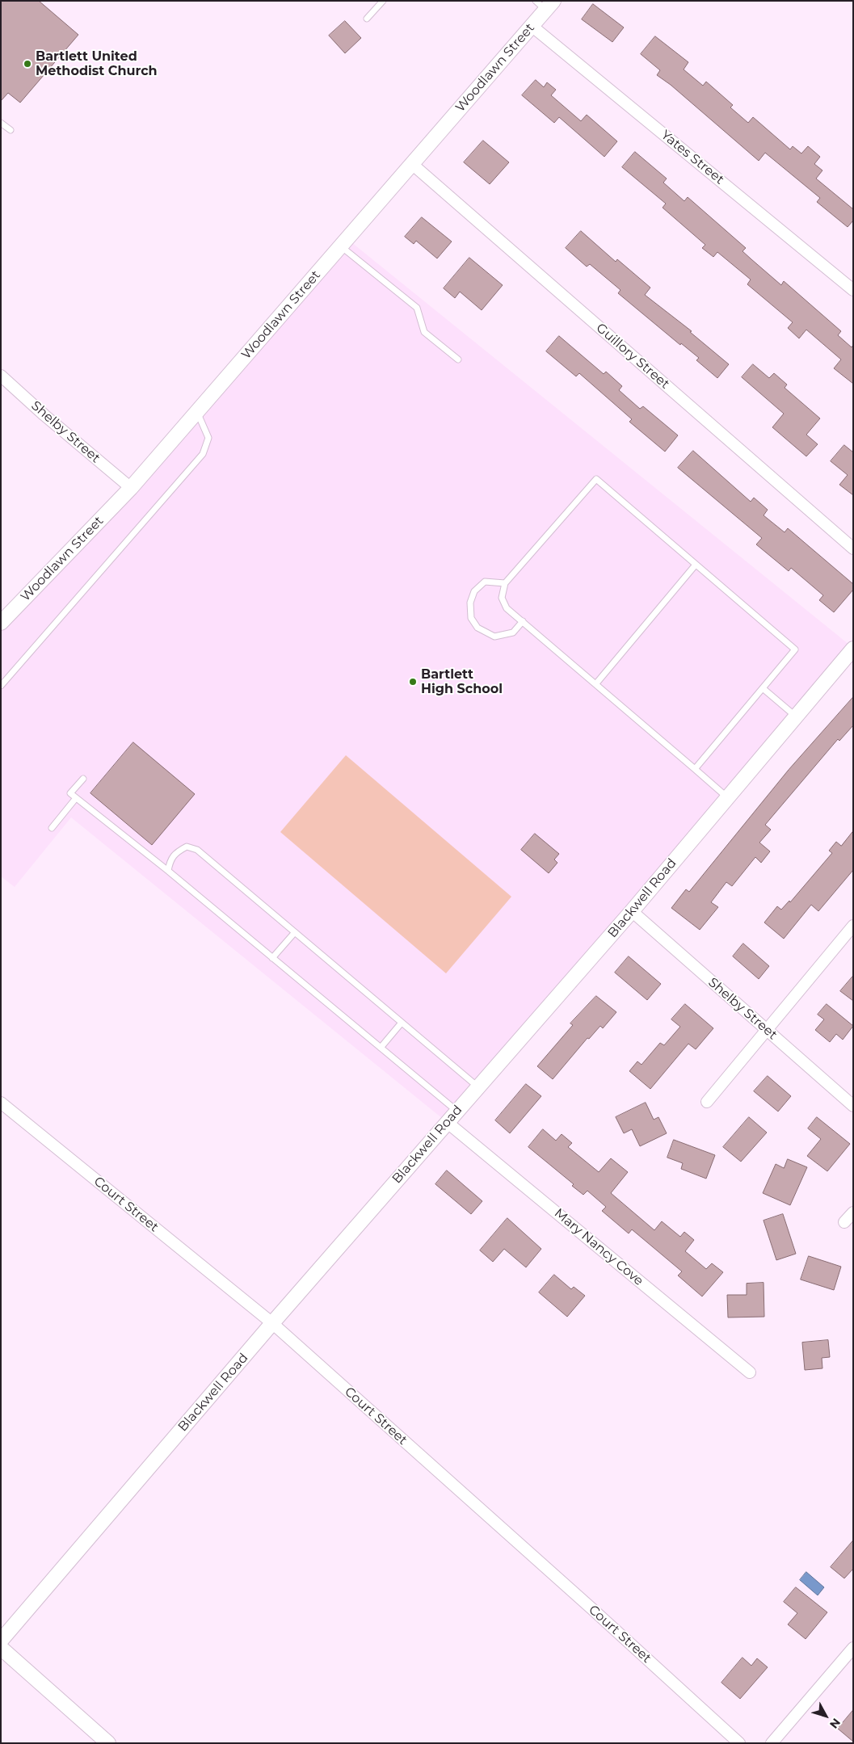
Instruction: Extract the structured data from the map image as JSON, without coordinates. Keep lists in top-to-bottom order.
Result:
{
  "streets": {
    "street": [
      "Woodlawn Street",
      "Yates Street",
      "Guillory Street",
      "Shelby Street",
      "Blackwell Road",
      "Court Street",
      "Mary Nancy Cove"
    ]
  },
  "crossings": [
    ["Woodlawn Street", "Yates Street"],
    ["Woodlawn Street", "Guillory Street"],
    ["Woodlawn Street", "Shelby Street"],
    ["Shelby Street", "Blackwell Road"],
    ["Blackwell Road", "Court Street"],
    ["Blackwell Road", "Mary Nancy Cove"]
  ],
  "places": ["Bartlett United Methodist Church", "Bartlett High School"],
  "north": "bottom right"
}
